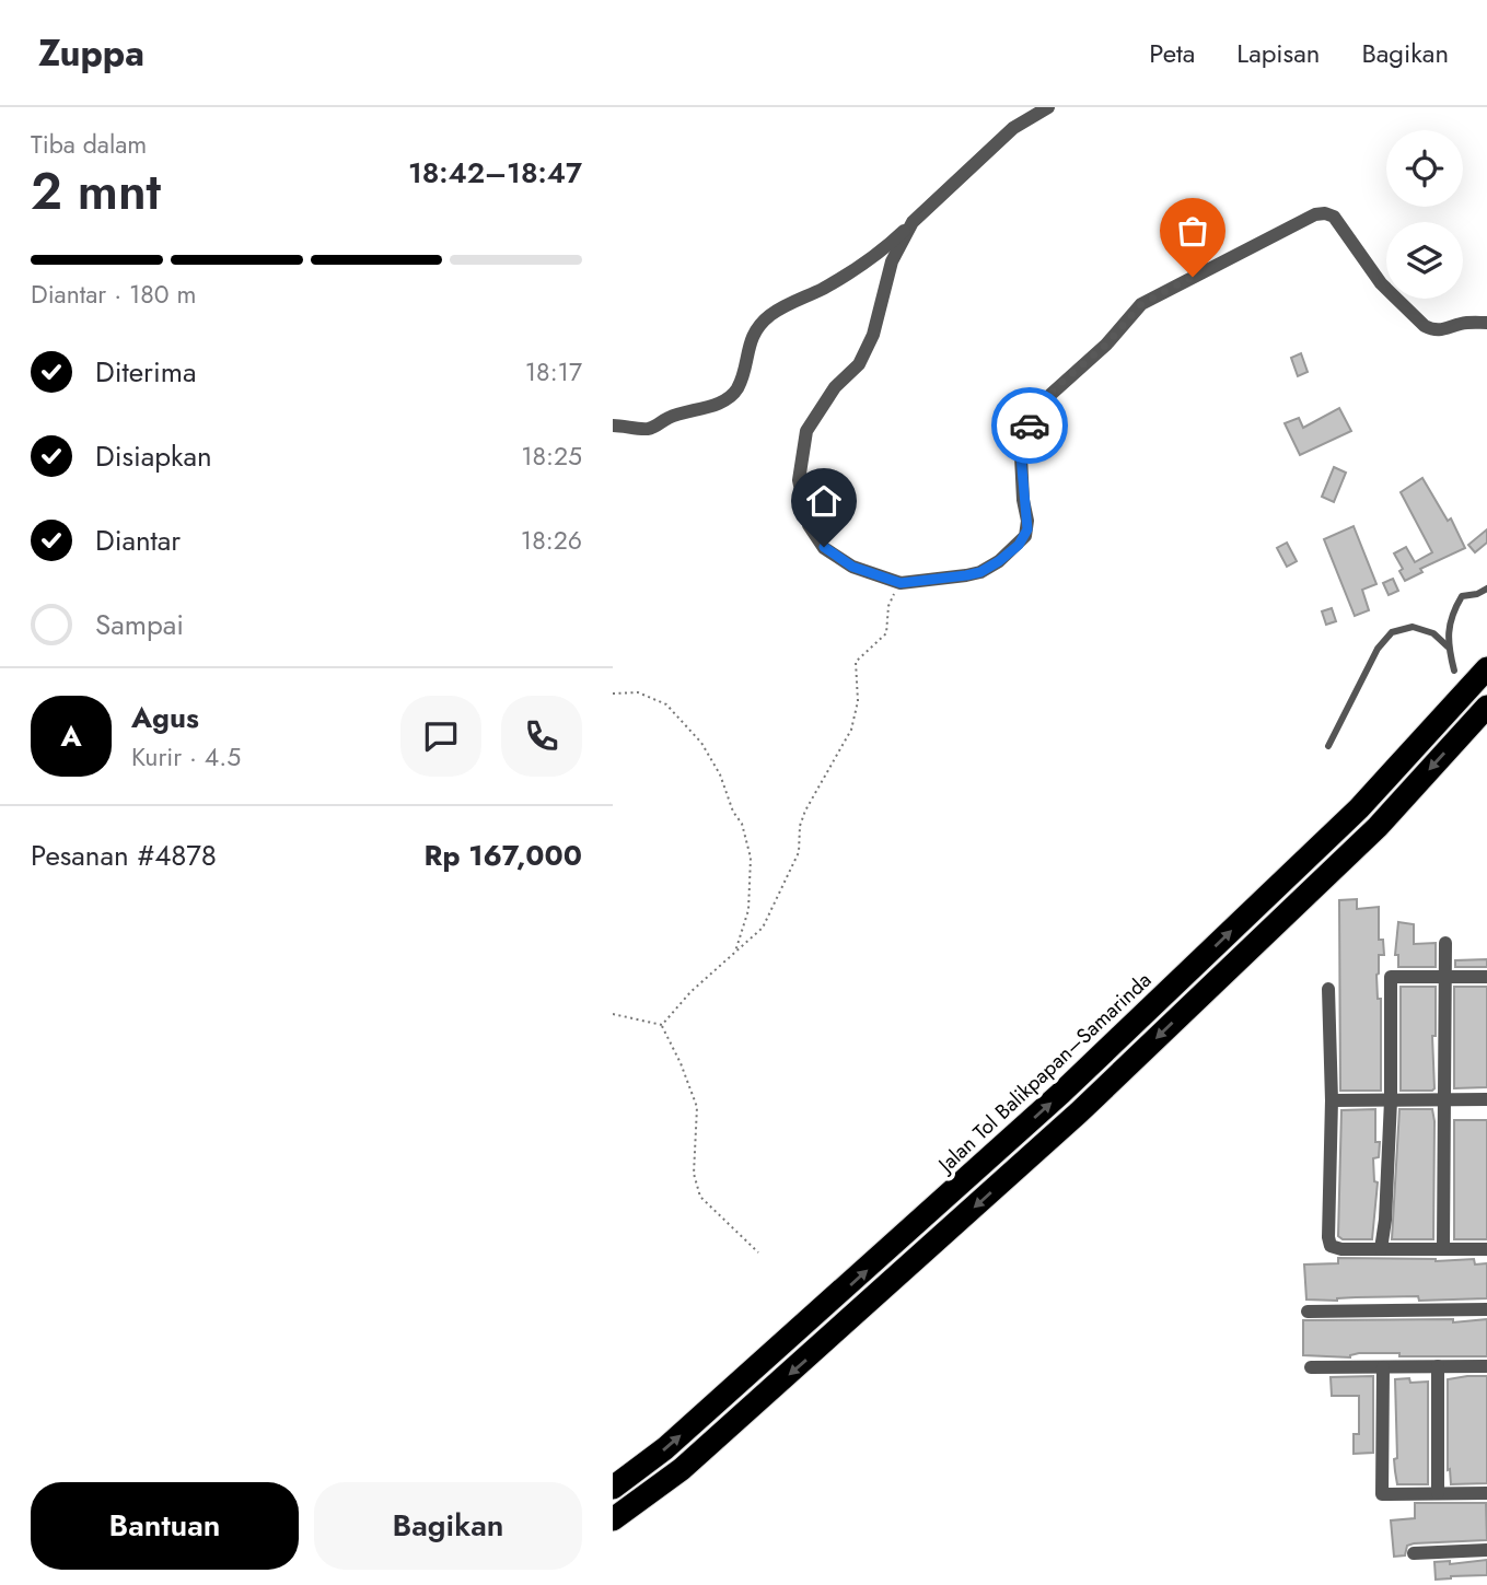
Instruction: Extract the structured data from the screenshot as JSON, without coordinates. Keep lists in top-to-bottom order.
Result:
{
  "streets": {
    "highway": ["Jalan Tol Balikpapan–Samarinda"]
  },
  "page": {
    "header": "Zuppa",
    "nav": ["Peta", "Lapisan", "Bagikan"],
    "heading": ["2 mnt", "Tiba dalam", "18:42–18:47"],
    "panel": [
      "Agus",
      "Kurir · 4.5",
      "Pesanan #4878",
      "Rp 167,000"
    ],
    "bar": "Diantar · 180 m",
    "list": [
      ["Diterima", "18:17"],
      ["Disiapkan", "18:25"],
      ["Diantar", "18:26"],
      "Sampai"
    ],
    "round": "A",
    "buttons": ["Bantuan", "Bagikan"]
  }
}
